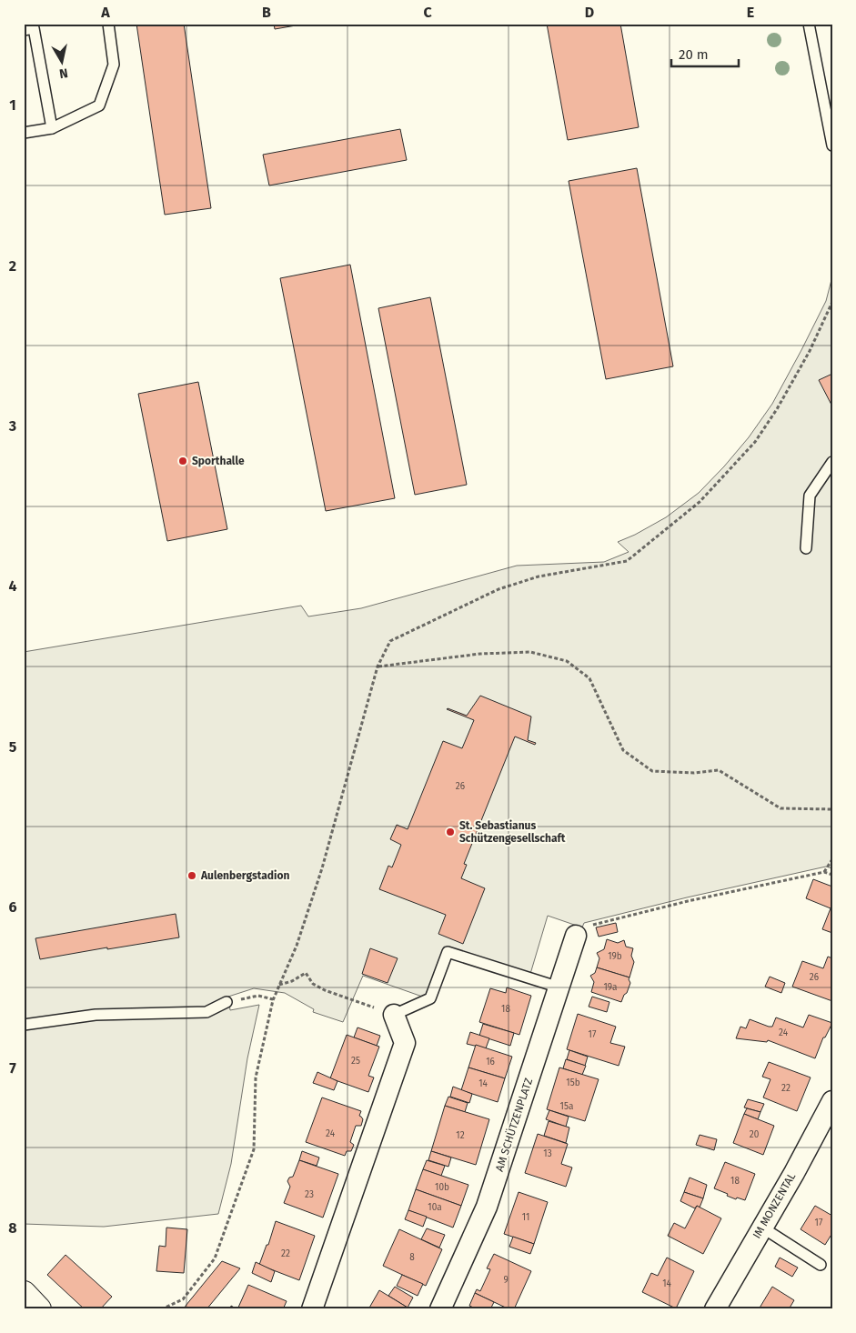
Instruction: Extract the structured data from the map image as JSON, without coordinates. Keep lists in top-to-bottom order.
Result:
{
  "streets": {
    "street": ["AM SCHÜTZENPLATZ", "IM MONZENTAL"]
  },
  "places": ["Sporthalle", "St. Sebastianus Schützengesellschaft", "Aulenbergstadion"],
  "house_numbers": [
    "26",
    "19b",
    "26",
    "19a",
    "18",
    "24",
    "17",
    "25",
    "16",
    "15b",
    "14",
    "22",
    "15a",
    "24",
    "20",
    "12",
    "13",
    "18",
    "10b",
    "23",
    "10a",
    "11",
    "17",
    "22",
    "8",
    "9",
    "14"
  ],
  "scale_bar": "20 m",
  "north": "bottom",
  "grid": {
    "columns": [
      "A",
      "B",
      "C",
      "D",
      "E"
    ],
    "rows": [
      "1",
      "2",
      "3",
      "4",
      "5",
      "6",
      "7",
      "8"
    ]
  }
}
